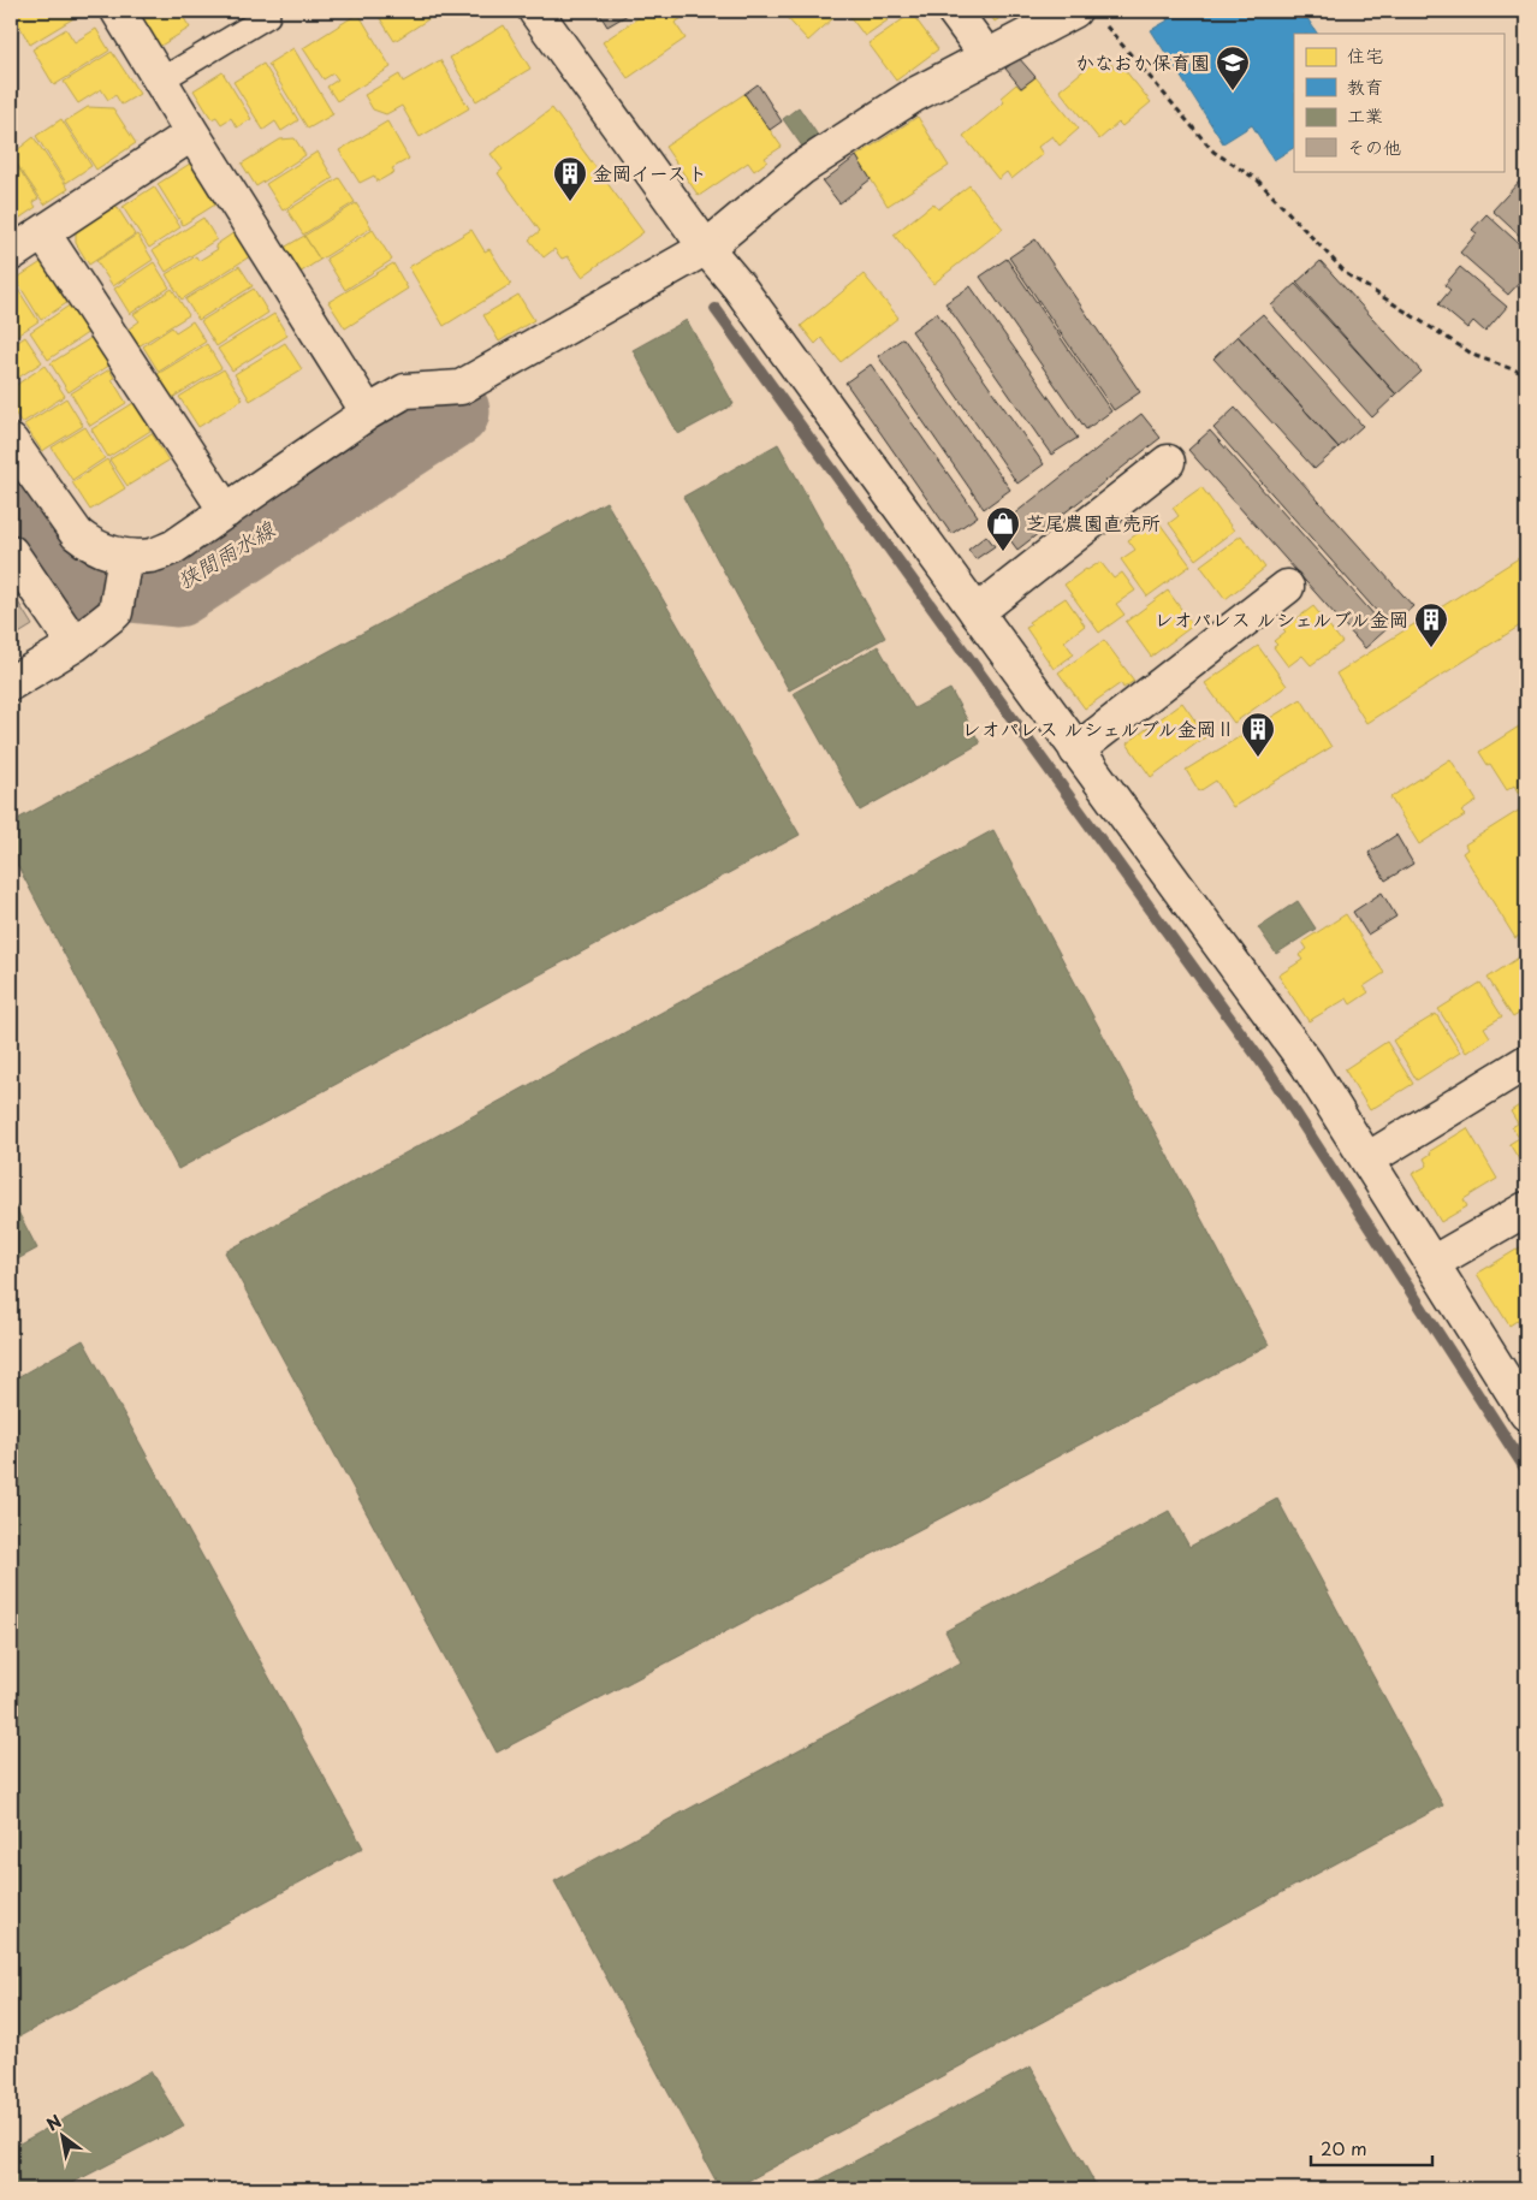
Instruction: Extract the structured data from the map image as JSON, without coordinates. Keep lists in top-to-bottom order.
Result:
{
  "water": ["狭間雨水線"],
  "places": {
    "school or university": ["かなおか保育園"],
    "building": ["金岡イースト", "レオパレス ルシェルブル金岡", "レオパレス ルシェルブル金岡Ⅱ"],
    "shop": ["芝尾農園直売所"]
  },
  "legend": [
    "住宅",
    "教育",
    "工業",
    "その他"
  ],
  "scale_bar": "20 m",
  "north": "top left"
}
